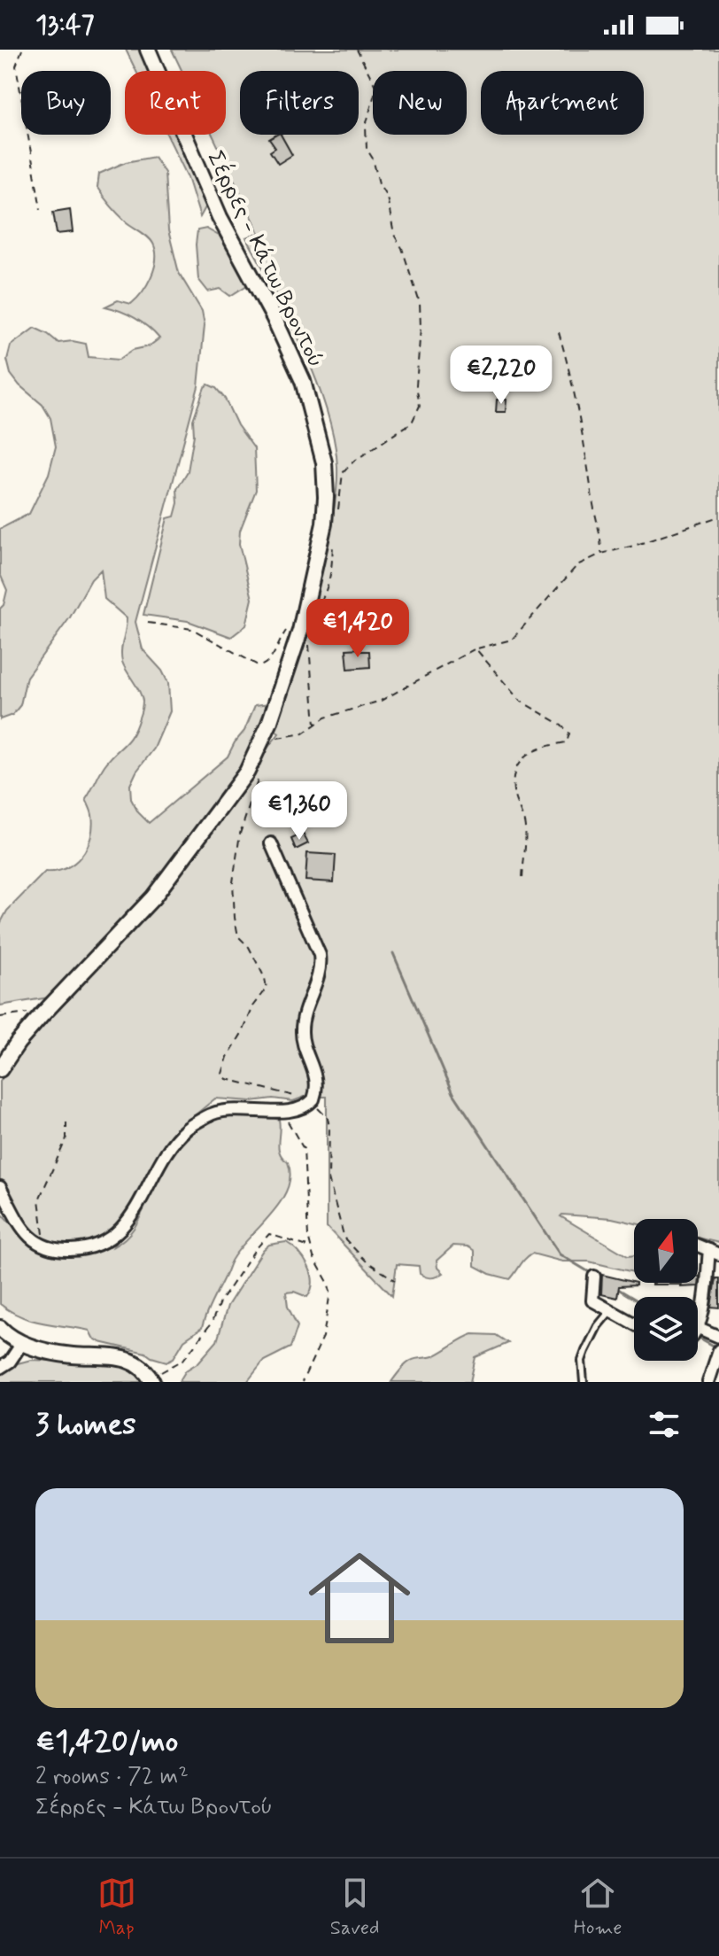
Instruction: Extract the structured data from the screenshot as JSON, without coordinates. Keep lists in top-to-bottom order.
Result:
{
  "streets": {
    "street": ["Σέρρες - Κάτω Βροντού"]
  },
  "north": "top",
  "page": {
    "status": "13:47",
    "chip": [
      "Buy",
      "Rent",
      "Filters",
      "New",
      "Apartment"
    ],
    "price": ["€2,220", "€1,420", "€1,360"],
    "heading": "3 homes",
    "list": [
      {
        "name": "€1,420/mo",
        "note": "2 rooms · 72 m² · Σέρρες - Κάτω Βροντού"
      }
    ],
    "tabs": ["Map", "Saved", "Home"]
  }
}
